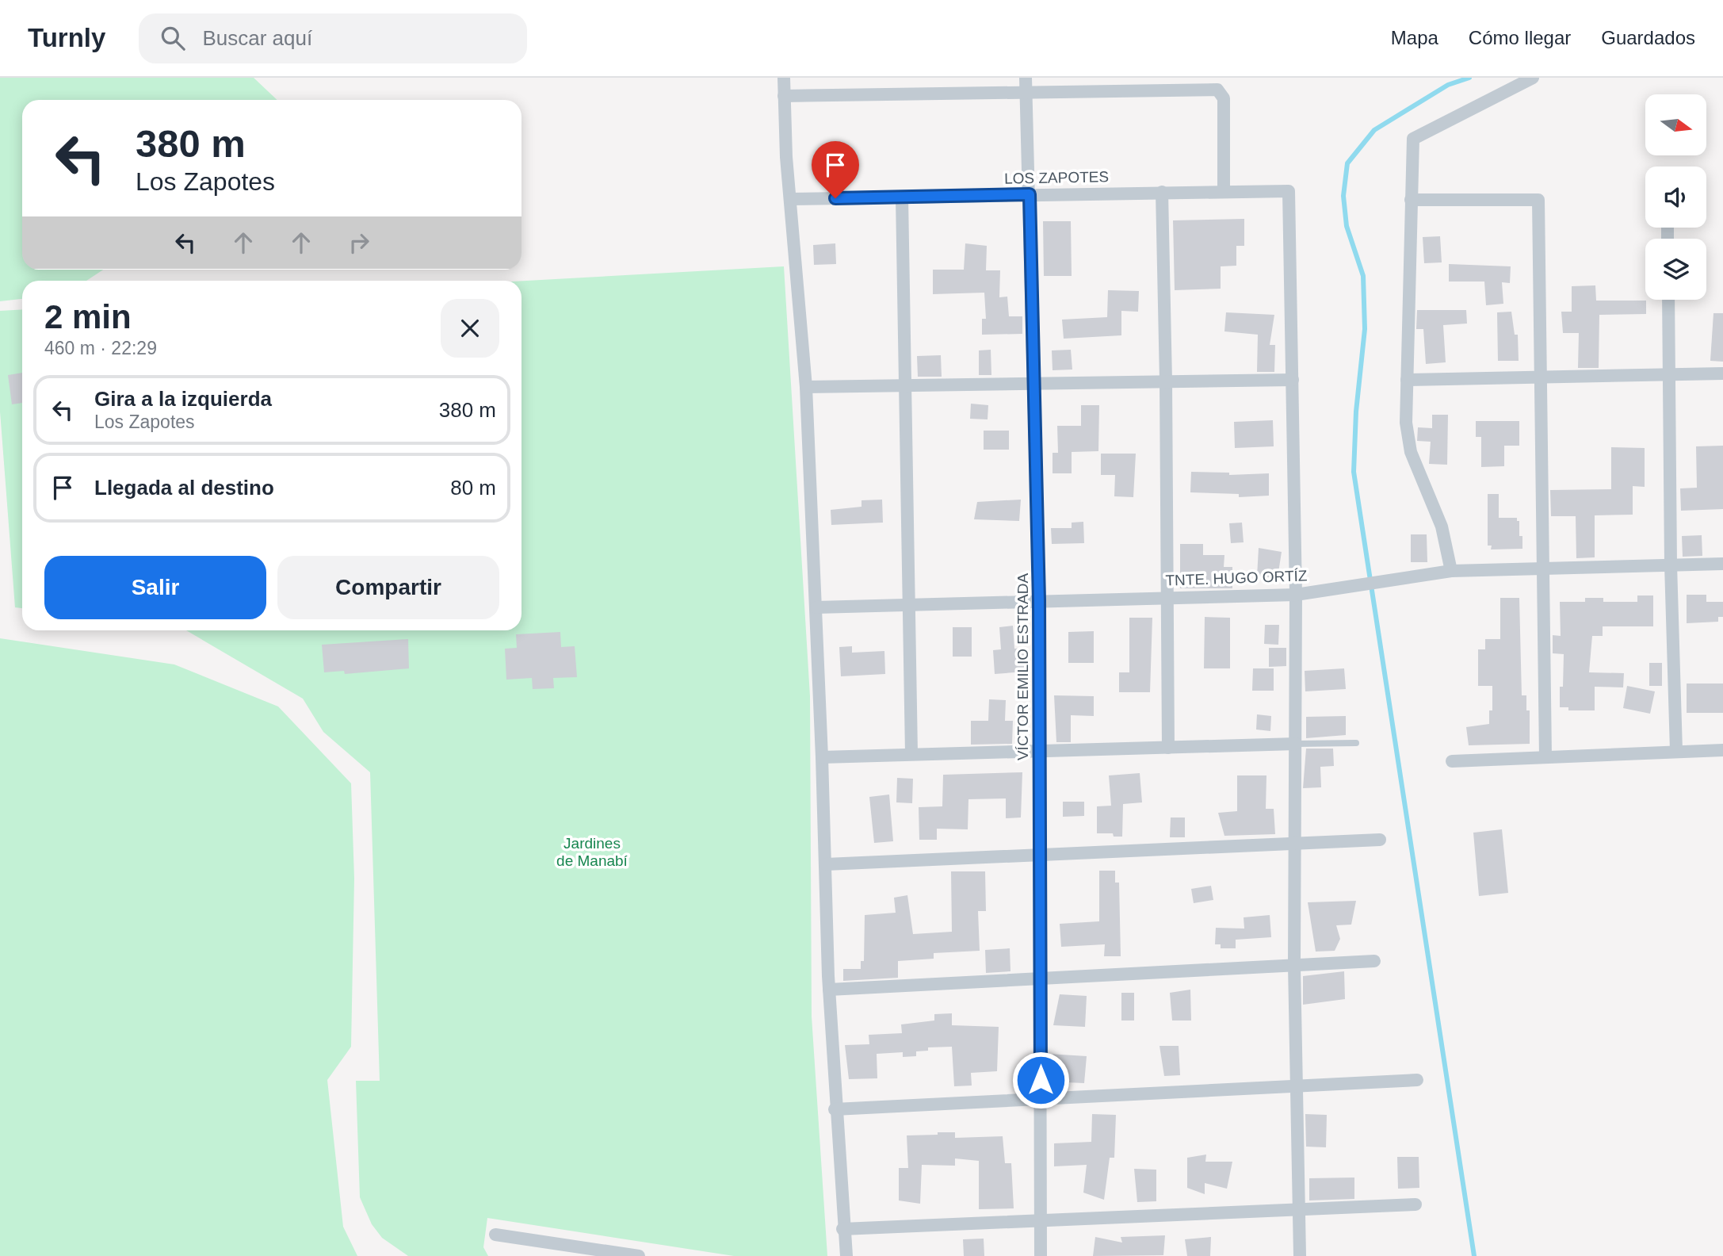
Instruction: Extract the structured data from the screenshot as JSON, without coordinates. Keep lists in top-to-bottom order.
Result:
{
  "streets": {
    "street": ["LOS ZAPOTES", "TNTE. HUGO ORTÍZ", "VÍCTOR EMILIO ESTRADA"]
  },
  "crossings": [
    ["LOS ZAPOTES", "VÍCTOR EMILIO ESTRADA"],
    ["TNTE. HUGO ORTÍZ", "VÍCTOR EMILIO ESTRADA"]
  ],
  "parks": ["Jardines de Manabí"],
  "north": "right",
  "page": {
    "header": "Turnly",
    "search": "Buscar aquí",
    "nav": ["Mapa", "Cómo llegar", "Guardados"],
    "turn": ["380 m", "Los Zapotes"],
    "heading": ["2 min", "460 m · 22:29"],
    "list": [
      {
        "name": "Gira a la izquierda",
        "note": "Los Zapotes",
        "value": "380 m"
      },
      {
        "name": "Llegada al destino",
        "value": "80 m"
      }
    ],
    "buttons": ["Salir", "Compartir"]
  }
}
